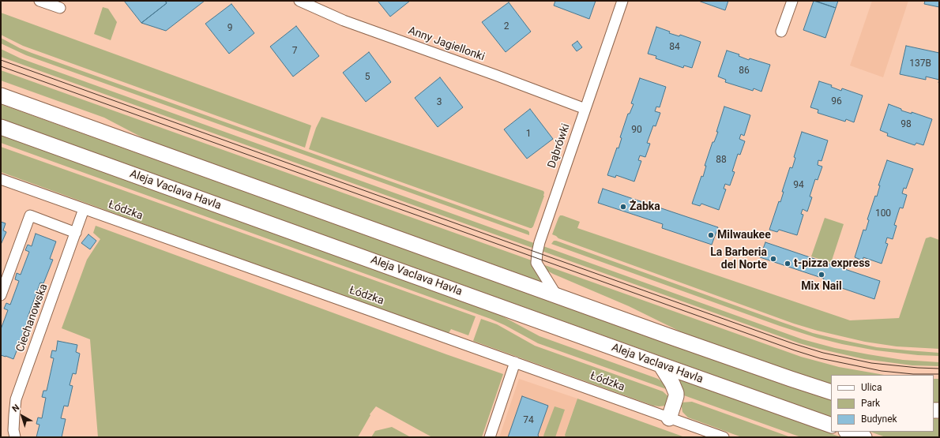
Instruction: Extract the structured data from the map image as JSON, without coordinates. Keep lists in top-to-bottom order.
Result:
{
  "streets": {
    "main road": ["Aleja Vaclava Havla"],
    "street": [
      "Anny Jagiellonki",
      "Dąbrówki",
      "Łódzka",
      "Ciechanowska"
    ]
  },
  "crossings": [
    ["Anny Jagiellonki", "Dąbrówki"],
    ["Łódzka", "Ciechanowska"]
  ],
  "places": [
    "Żabka",
    "Milwaukee",
    "La Barberia del Norte",
    "t-pizza express",
    "Mix Nail"
  ],
  "house_numbers": [
    "2",
    "9",
    "84",
    "7",
    "137B",
    "86",
    "5",
    "96",
    "3",
    "98",
    "90",
    "1",
    "88",
    "94",
    "100",
    "74"
  ],
  "legend": ["Ulica", "Park", "Budynek"],
  "north": "top left"
}
